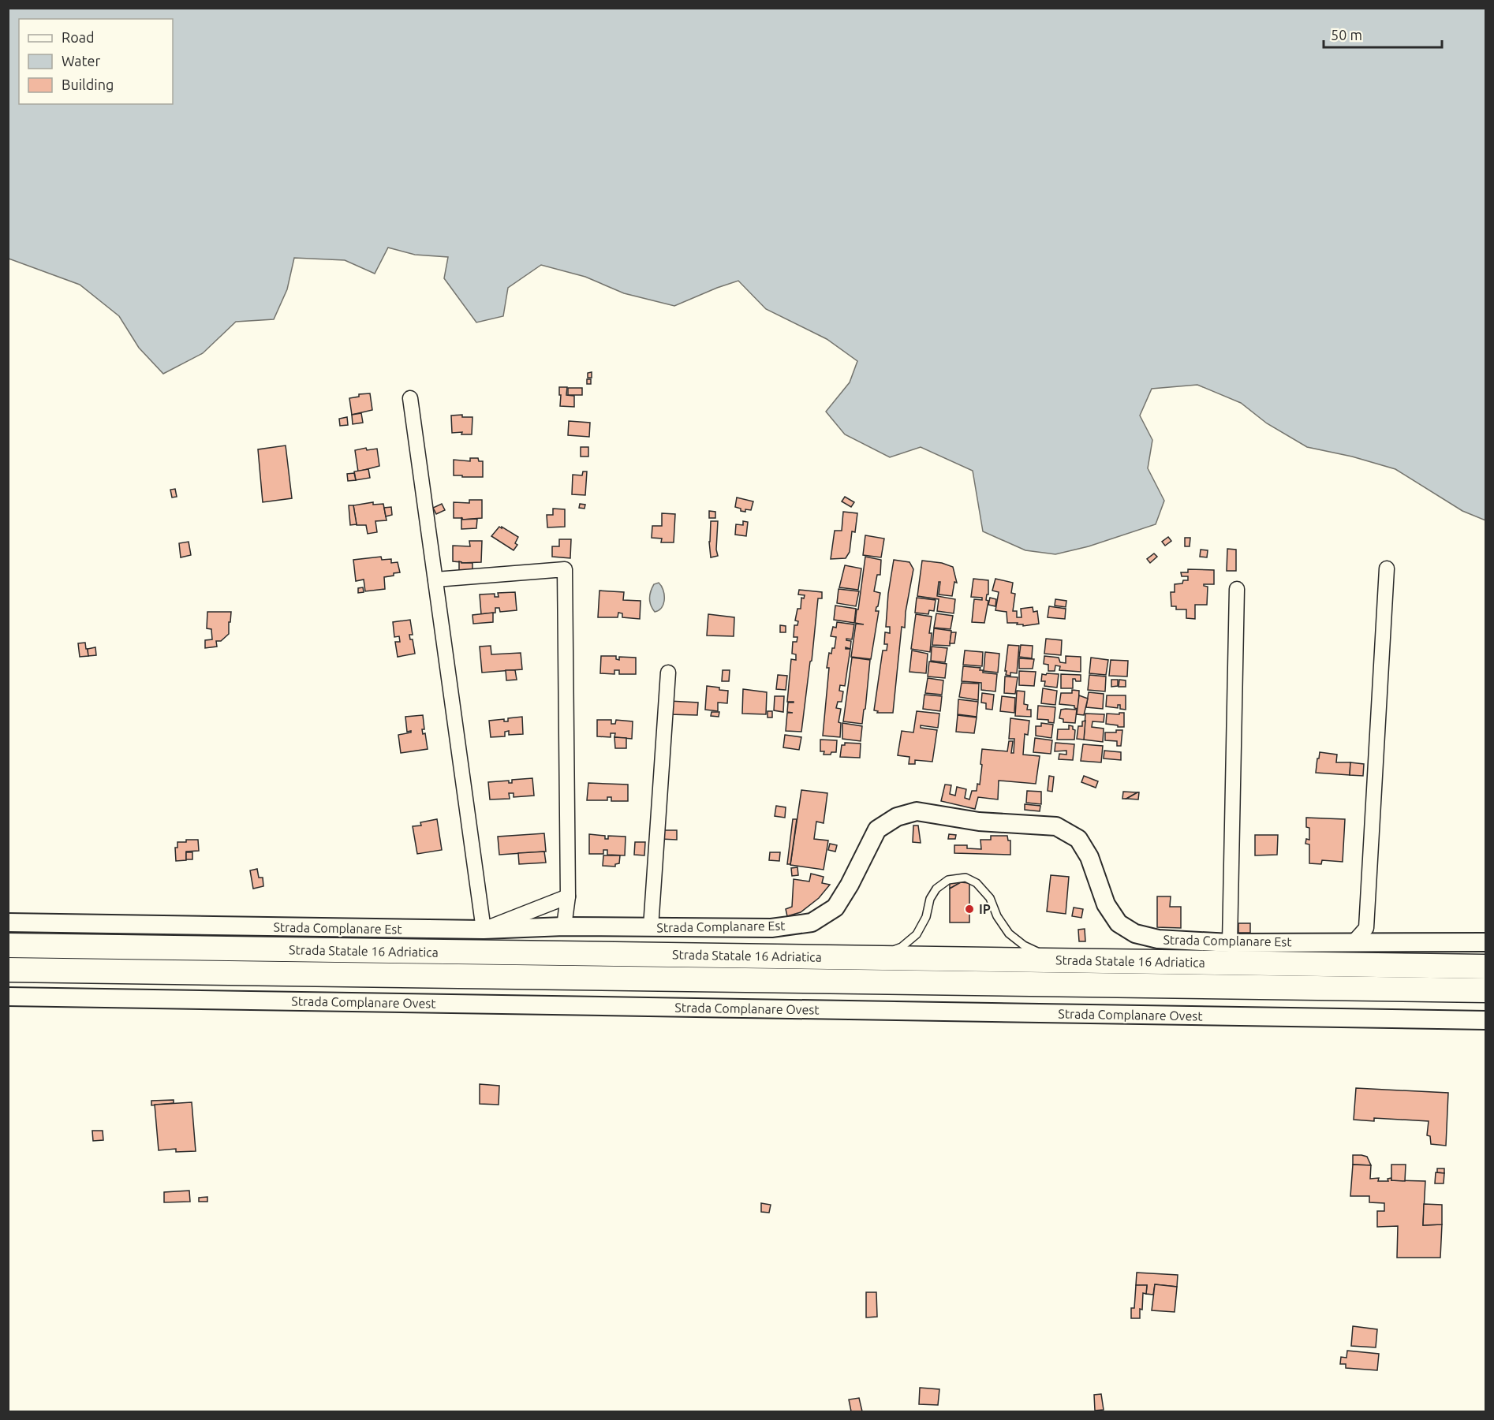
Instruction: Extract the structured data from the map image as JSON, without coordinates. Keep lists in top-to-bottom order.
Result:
{
  "streets": {
    "highway": ["Strada Statale 16 Adriatica"],
    "street": ["Strada Complanare Est", "Strada Complanare Ovest"]
  },
  "places": ["IP"],
  "legend": ["Road", "Water", "Building"],
  "scale_bar": "50 m"
}
